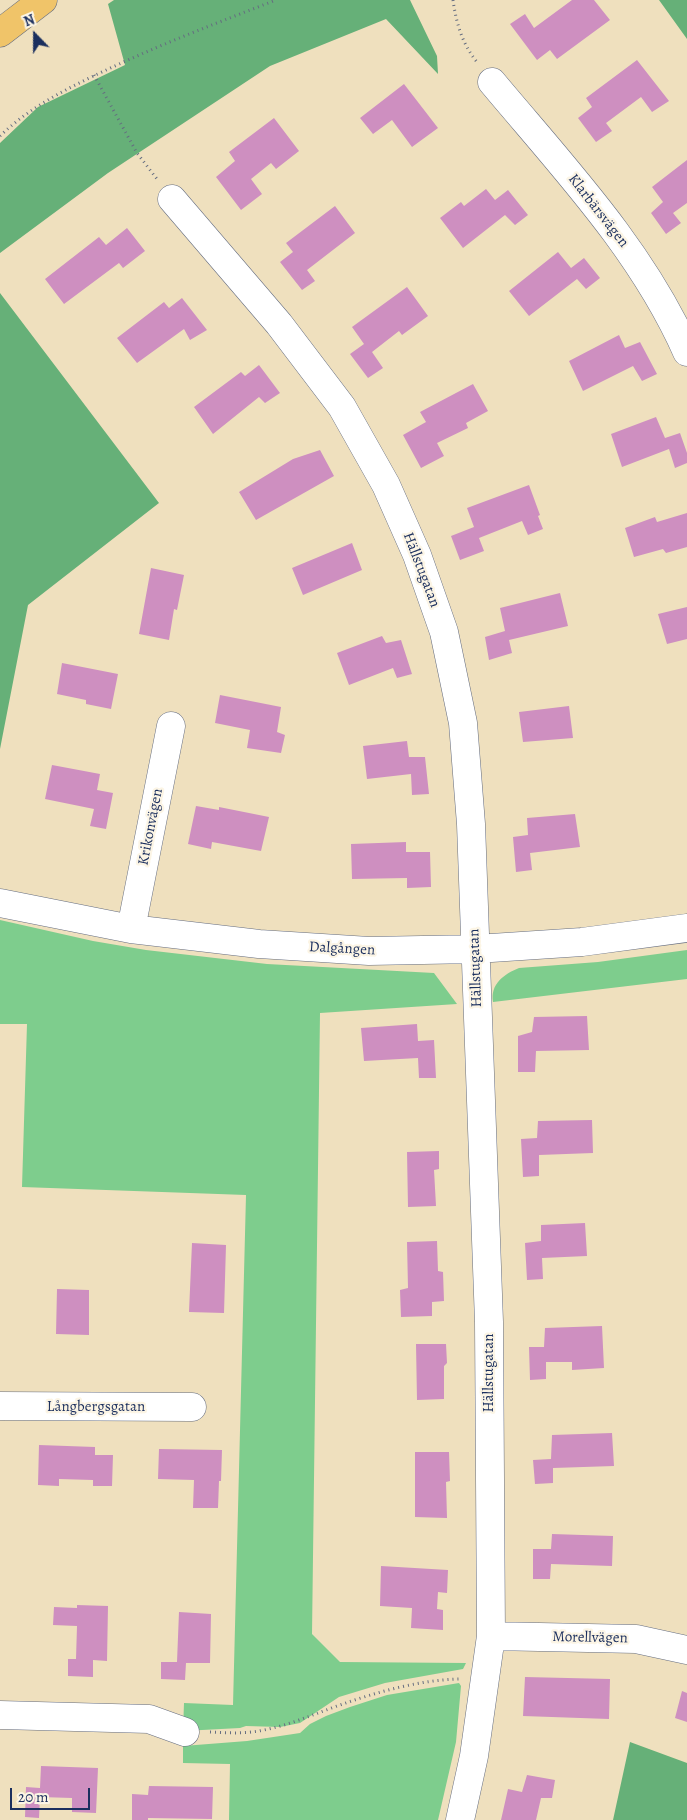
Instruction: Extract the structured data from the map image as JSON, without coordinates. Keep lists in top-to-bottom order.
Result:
{
  "streets": {
    "street": [
      "Klarbärsvägen",
      "Hällstugatan",
      "Krikonvägen",
      "Dalgången",
      "Långbergsgatan",
      "Morellvägen"
    ]
  },
  "crossings": [
    ["Hällstugatan", "Dalgången"],
    ["Hällstugatan", "Morellvägen"],
    ["Krikonvägen", "Dalgången"]
  ],
  "scale_bar": "20 m",
  "north": "top"
}
